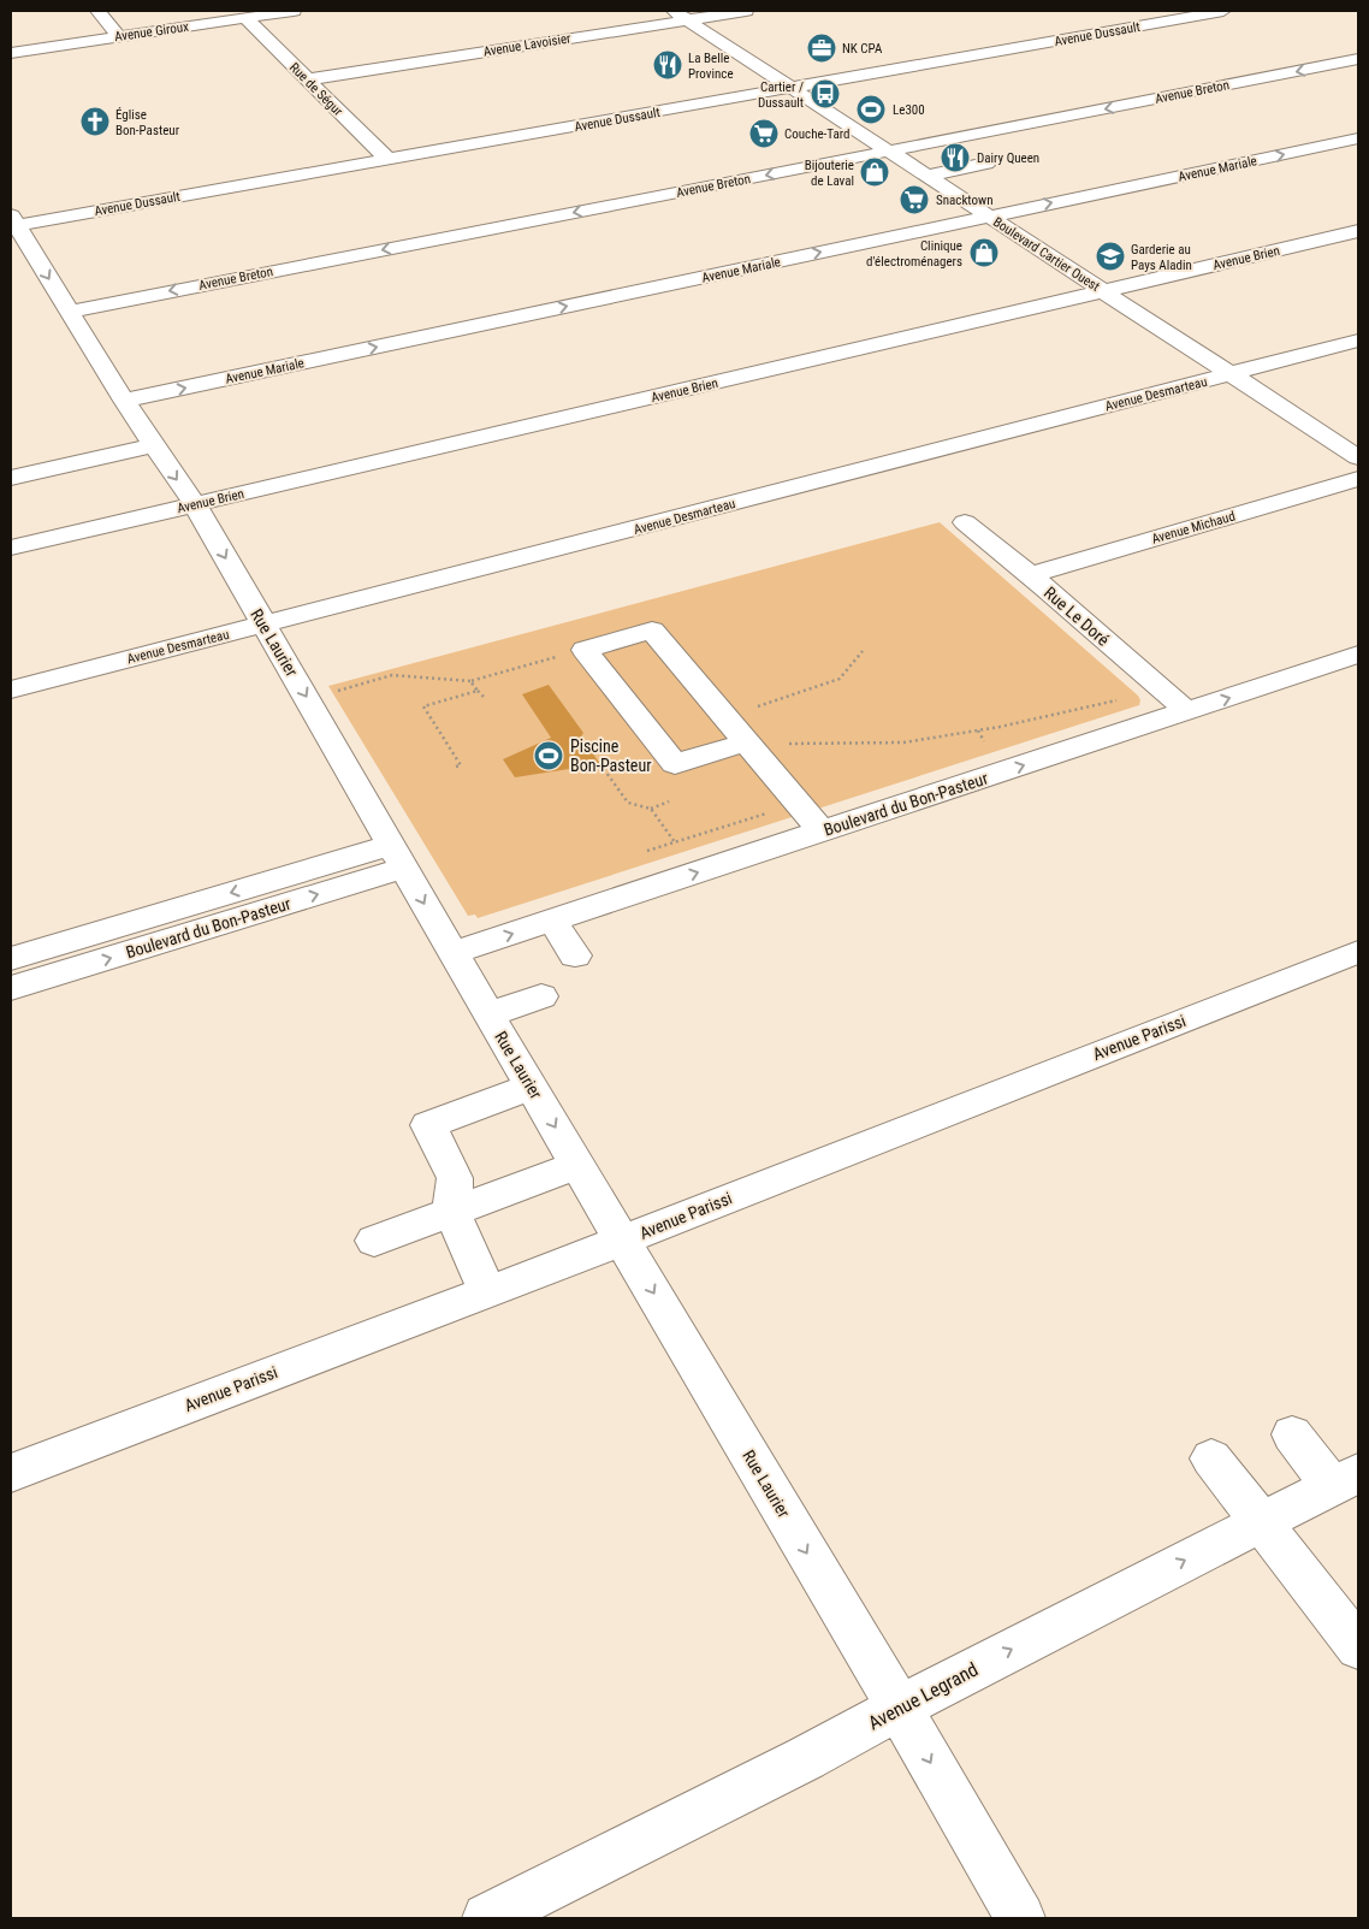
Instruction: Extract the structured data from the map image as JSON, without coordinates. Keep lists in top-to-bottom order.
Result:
{
  "streets": {
    "street": [
      "Avenue Giroux",
      "Avenue Dussault",
      "Avenue Lavoisier",
      "Rue de Ségur",
      "Avenue Breton",
      "Avenue Mariale",
      "Boulevard Cartier Ouest",
      "Avenue Brien",
      "Avenue Desmarteau",
      "Avenue Michaud",
      "Rue Le Doré",
      "Rue Laurier",
      "Boulevard du Bon-Pasteur",
      "Avenue Parissi",
      "Avenue Legrand"
    ]
  },
  "crossings": [
    ["Avenue Giroux", "Rue de Ségur"],
    ["Avenue Dussault", "Rue de Ségur"],
    ["Avenue Dussault", "Boulevard Cartier Ouest"],
    ["Avenue Dussault", "Rue Laurier"],
    ["Avenue Lavoisier", "Rue de Ségur"],
    ["Avenue Lavoisier", "Boulevard Cartier Ouest"],
    ["Avenue Breton", "Boulevard Cartier Ouest"],
    ["Avenue Breton", "Rue Laurier"],
    ["Avenue Mariale", "Boulevard Cartier Ouest"],
    ["Avenue Mariale", "Rue Laurier"],
    ["Boulevard Cartier Ouest", "Avenue Brien"],
    ["Boulevard Cartier Ouest", "Avenue Desmarteau"],
    ["Avenue Brien", "Rue Laurier"],
    ["Avenue Desmarteau", "Rue Laurier"],
    ["Avenue Michaud", "Rue Le Doré"],
    ["Rue Le Doré", "Boulevard du Bon-Pasteur"],
    ["Rue Laurier", "Boulevard du Bon-Pasteur"],
    ["Rue Laurier", "Avenue Parissi"],
    ["Rue Laurier", "Avenue Legrand"]
  ],
  "one_way": [
    "Avenue Breton",
    "Avenue Mariale",
    "Rue Laurier",
    "Boulevard du Bon-Pasteur",
    "Avenue Legrand"
  ],
  "places": {
    "office": ["NK CPA"],
    "restaurant": ["La Belle Province", "Dairy Queen"],
    "bus stop": ["Cartier / Dussault"],
    "sports": ["Le300", "Piscine Bon-Pasteur"],
    "church": ["Église Bon-Pasteur"],
    "supermarket": ["Couche-Tard", "Snacktown"],
    "shop": ["Bijouterie de Laval", "Clinique d'électroménagers"],
    "school or university": ["Garderie au Pays Aladin"]
  }
}
